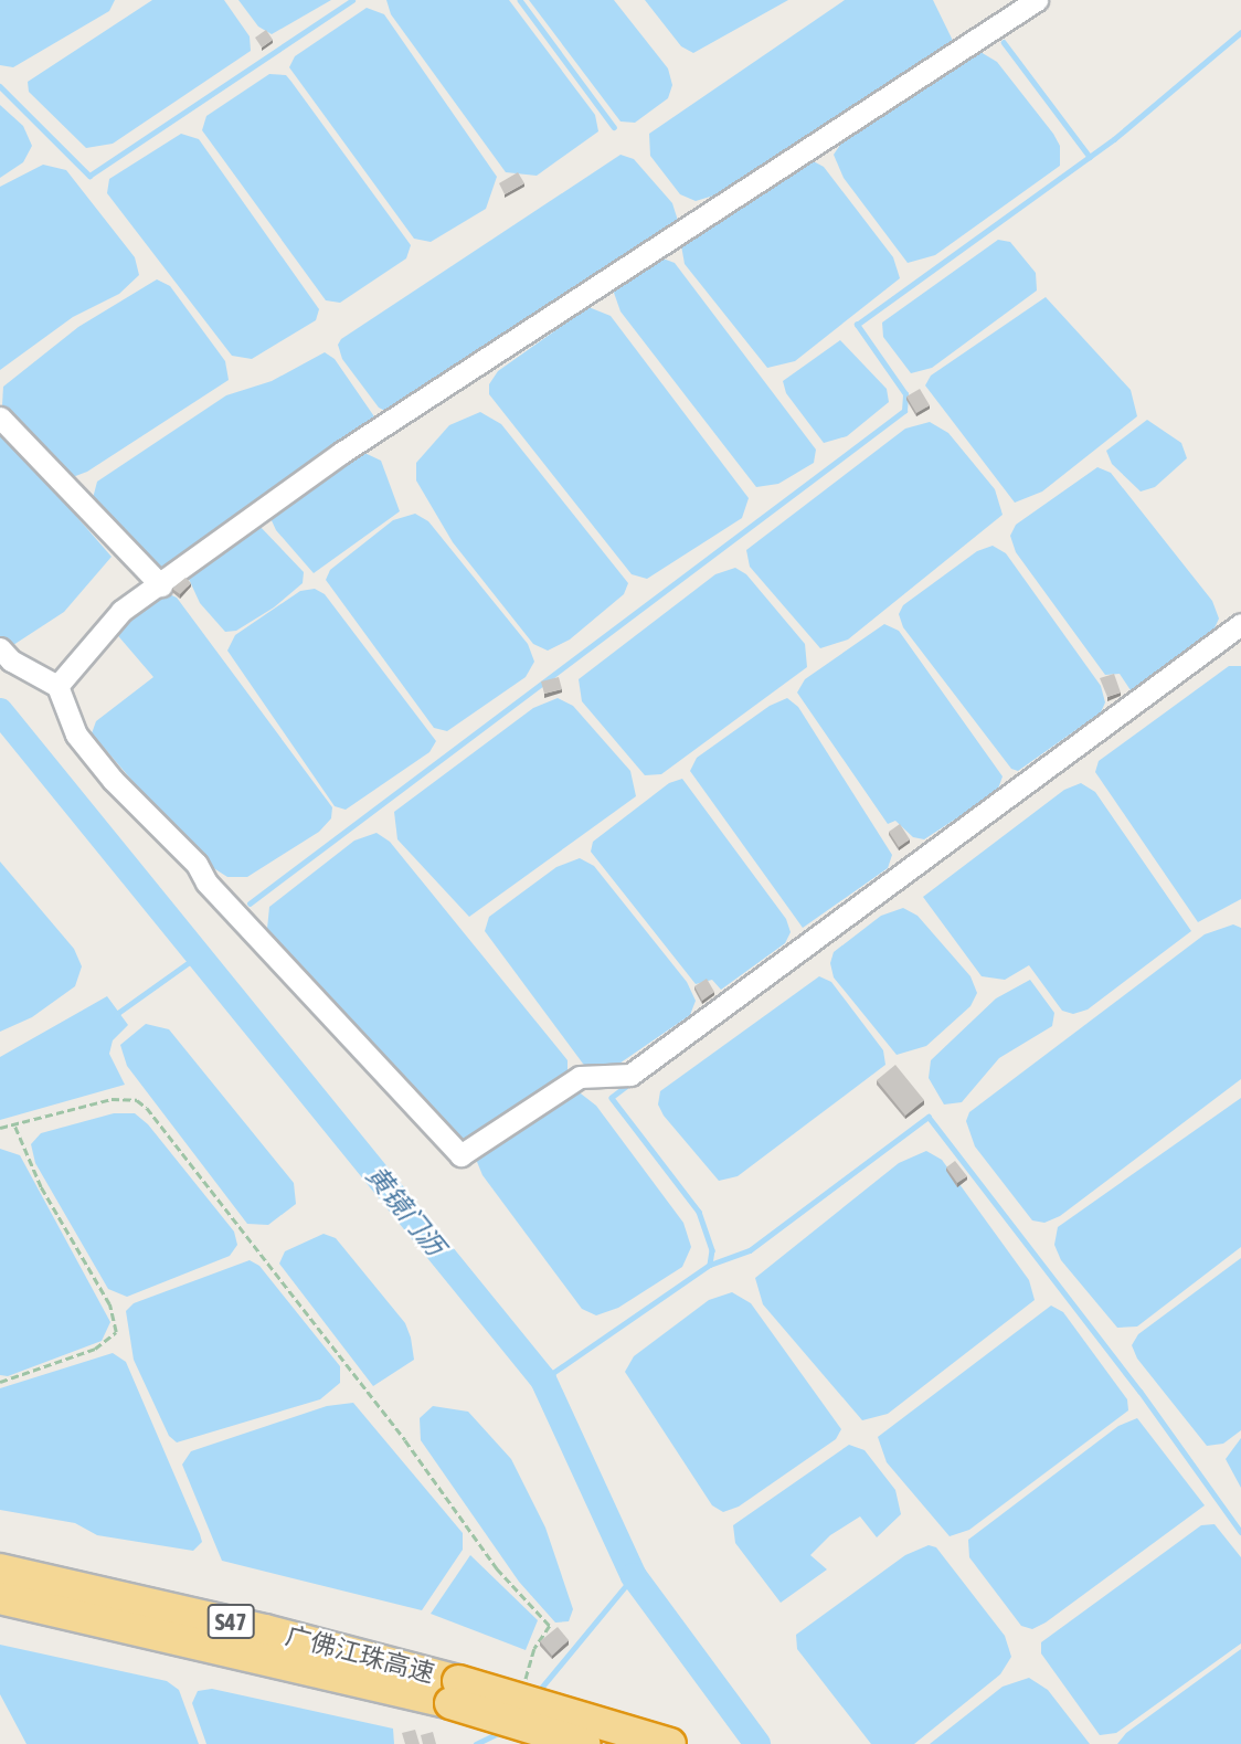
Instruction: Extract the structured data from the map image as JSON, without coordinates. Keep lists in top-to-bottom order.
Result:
{
  "streets": {
    "highway": ["S47", "广佛江珠高速"]
  },
  "water": ["黄镜门沥"]
}
